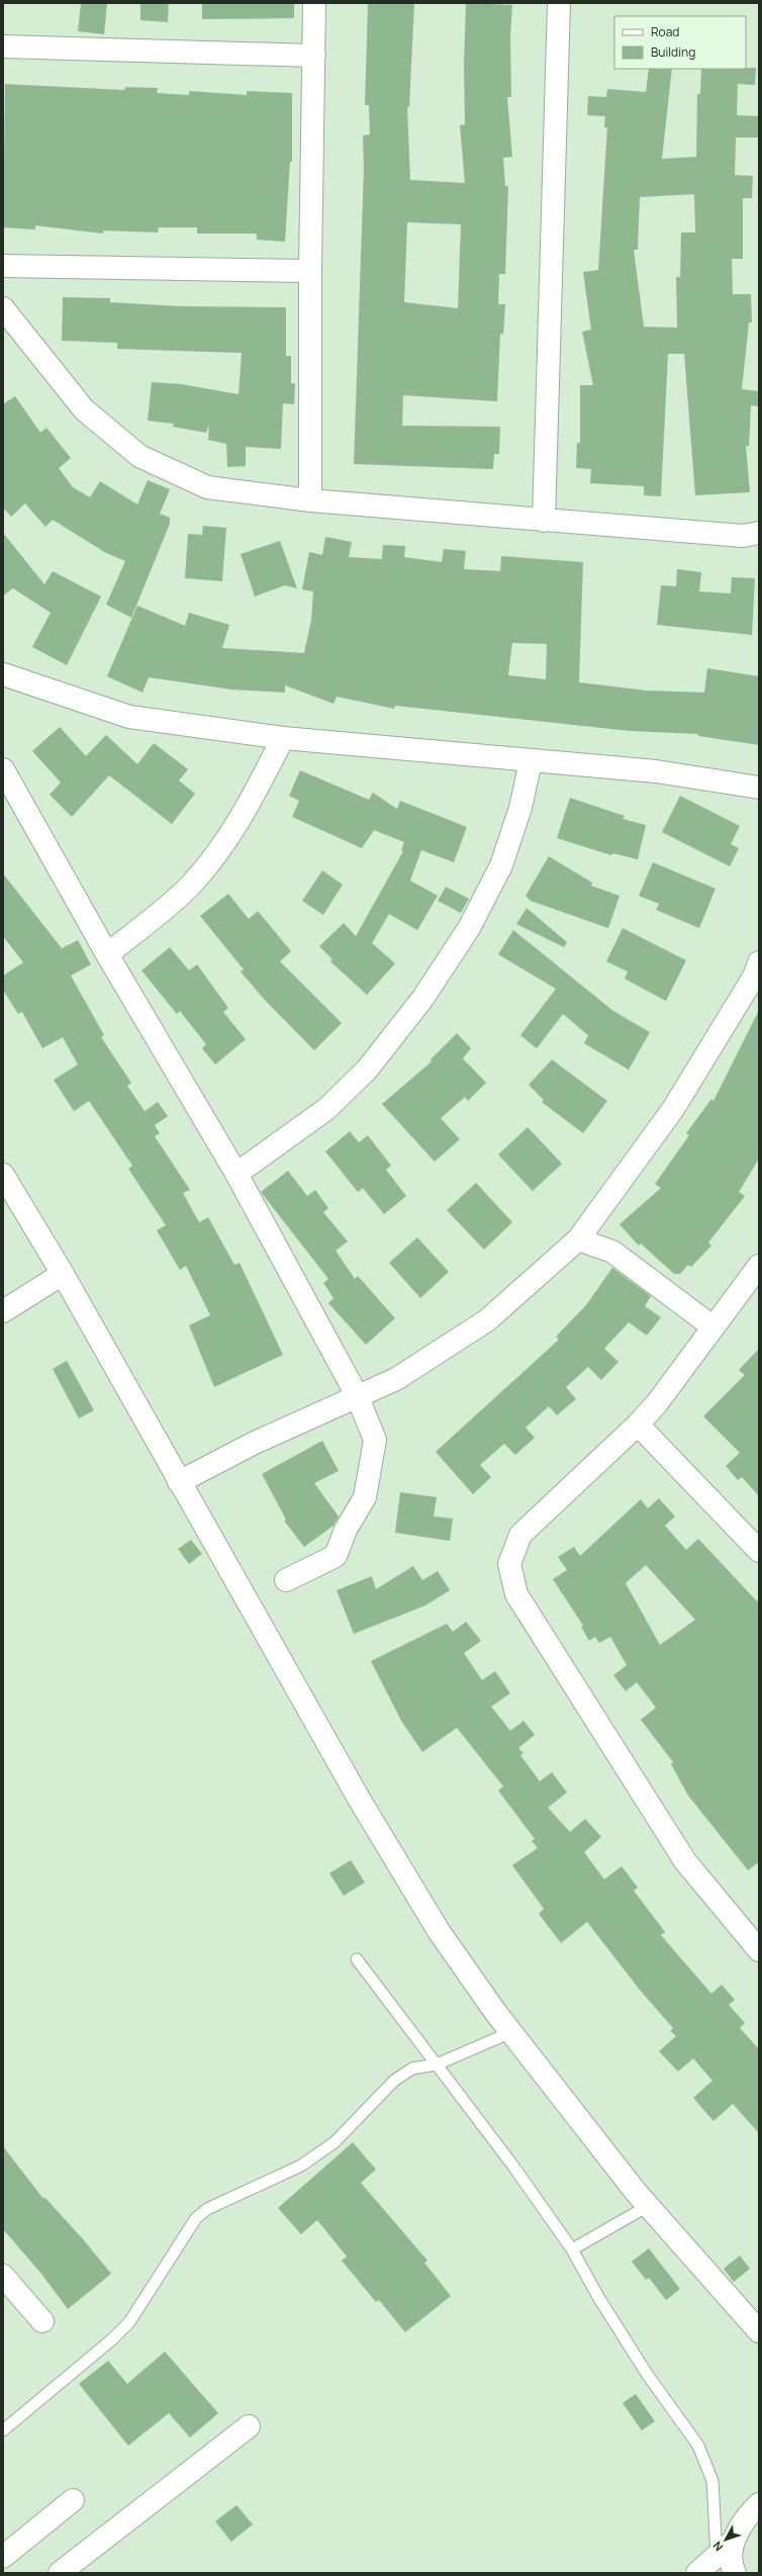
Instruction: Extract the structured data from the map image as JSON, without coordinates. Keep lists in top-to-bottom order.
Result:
{
  "legend": ["Road", "Building"],
  "north": "bottom left"
}
